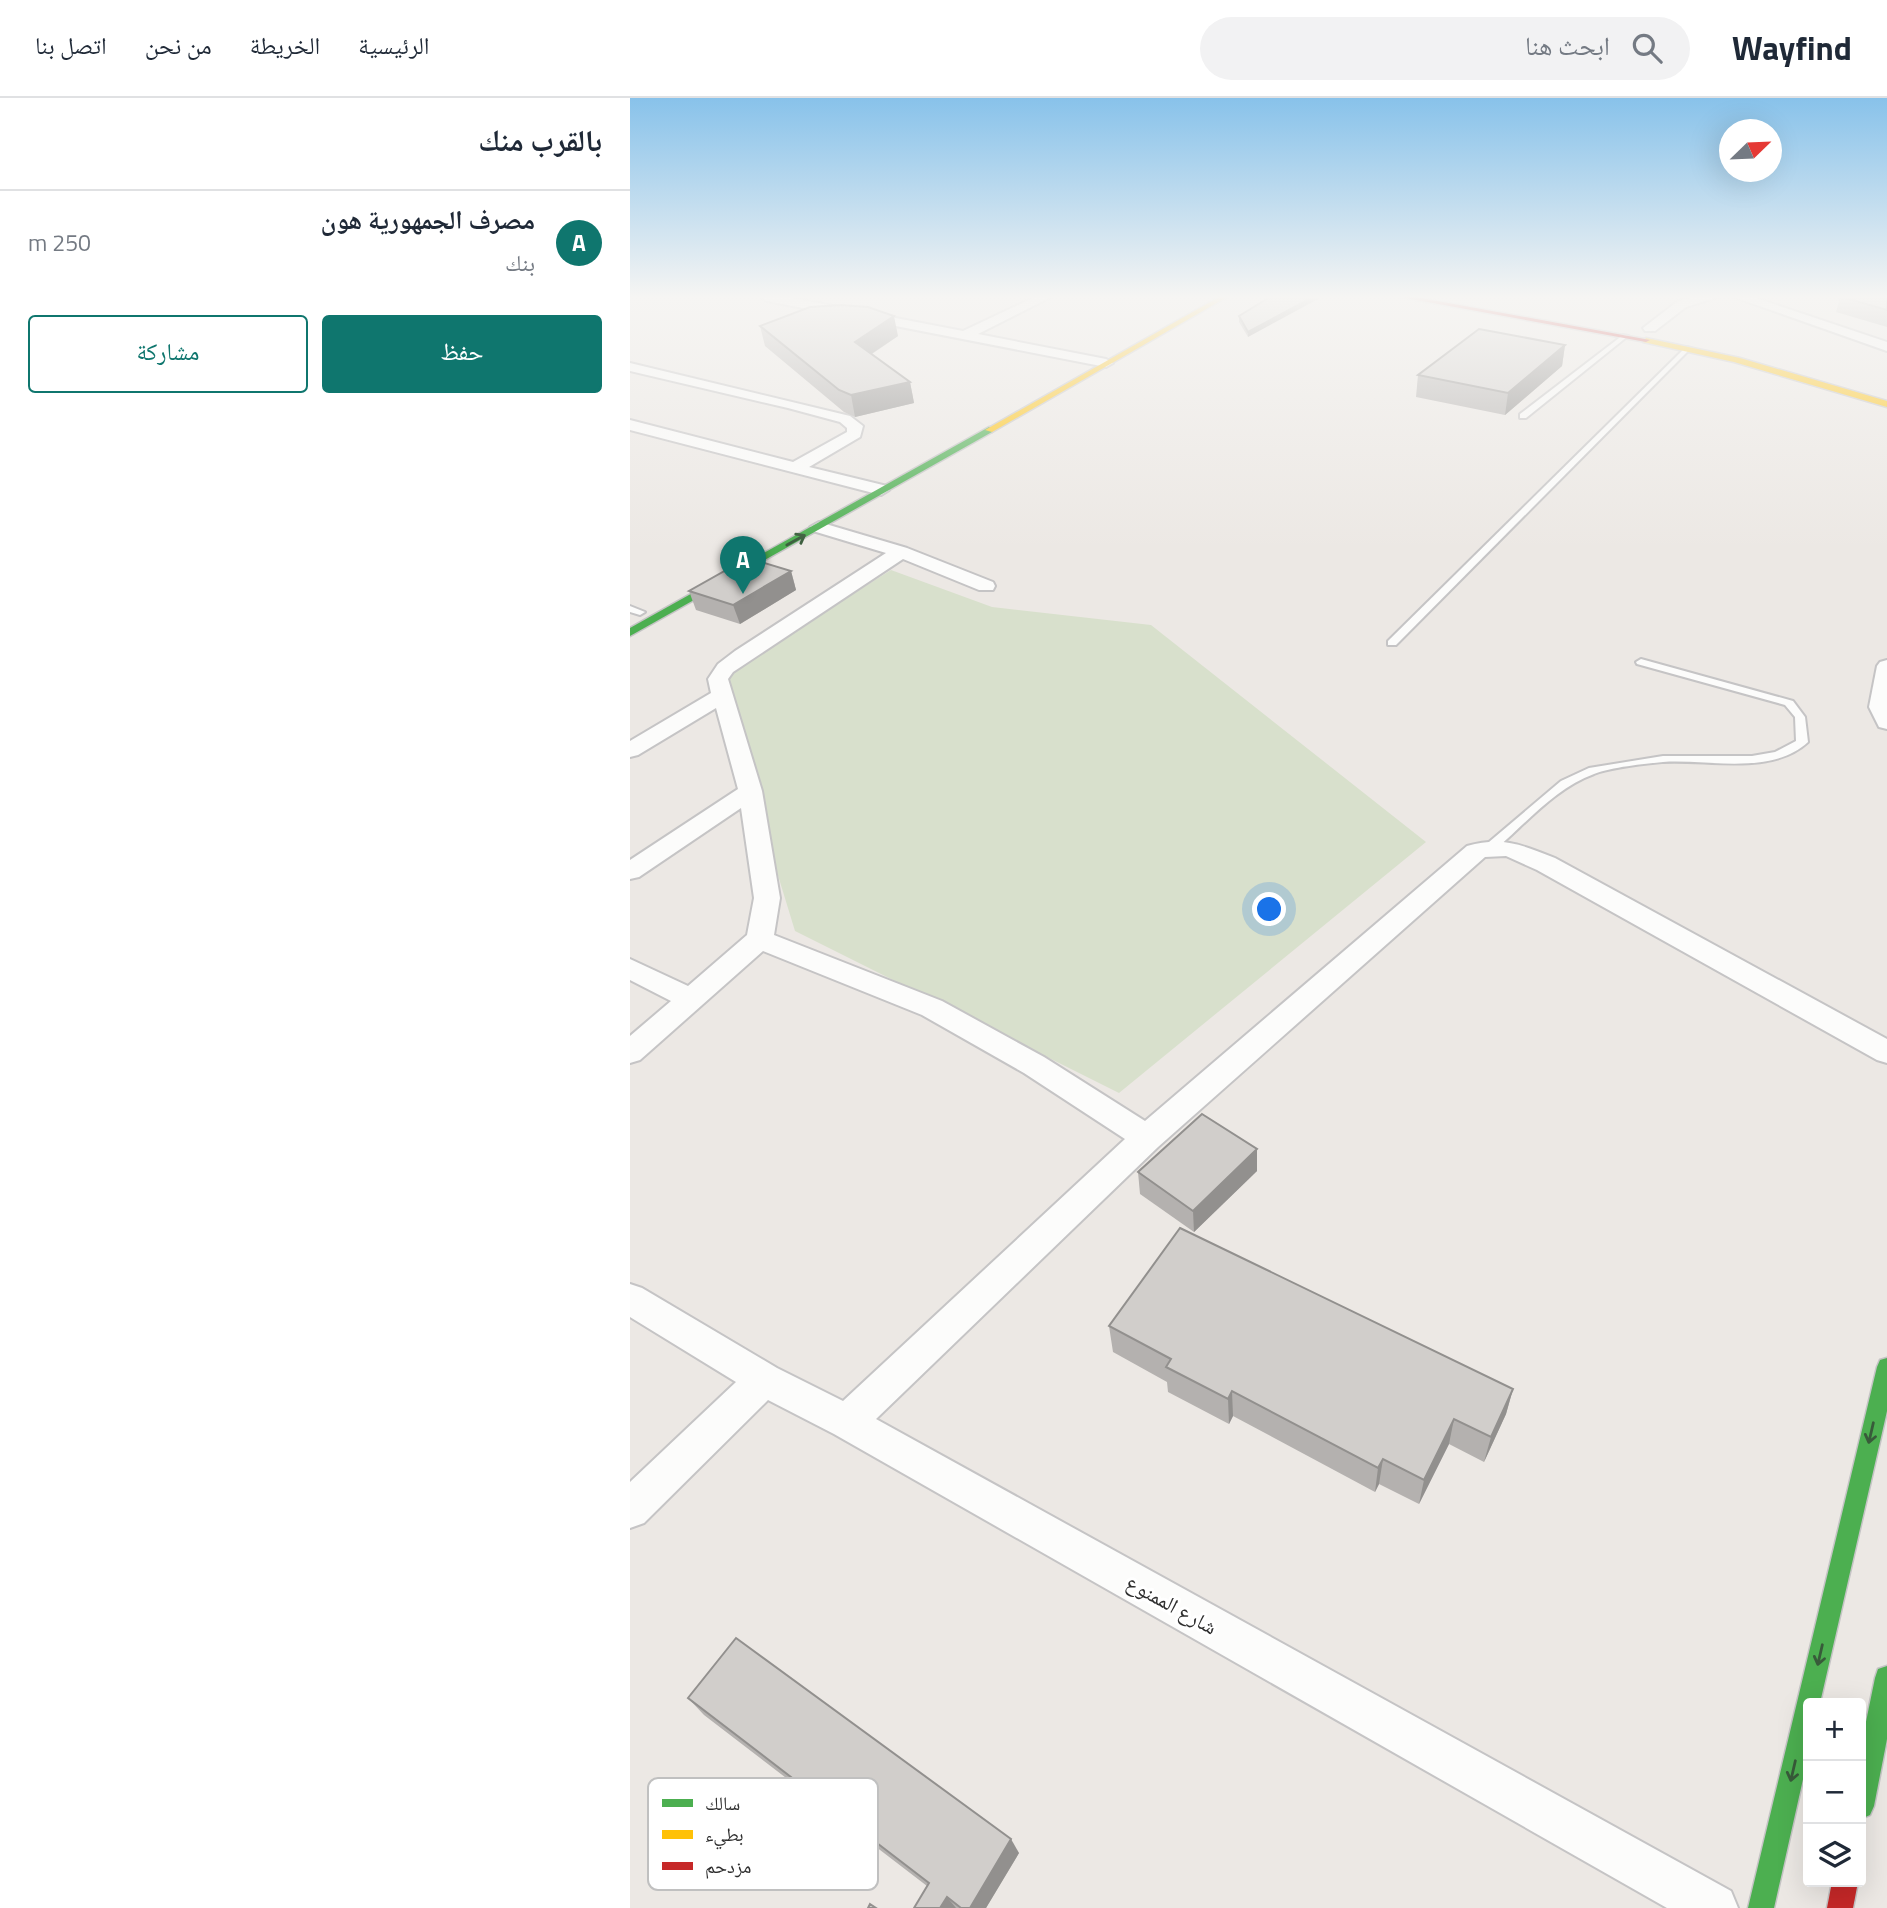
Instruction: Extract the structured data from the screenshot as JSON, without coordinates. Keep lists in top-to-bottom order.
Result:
{
  "streets": {
    "street": ["شارع الممنوع"]
  },
  "legend": ["سالك", "بطيء", "مزدحم"],
  "north": "top right",
  "page": {
    "header": "Wayfind",
    "search": "ابحث هنا",
    "nav": [
      "الرئيسية",
      "الخريطة",
      "من نحن",
      "اتصل بنا"
    ],
    "heading": "بالقرب منك",
    "list": [
      {
        "mark": "A",
        "name": "مصرف الجمهورية هون",
        "note": "بنك",
        "value": "250 m"
      }
    ],
    "buttons": ["حفظ", "مشاركة"],
    "pins": "A",
    "map_buttons": ["+", "−"]
  }
}
